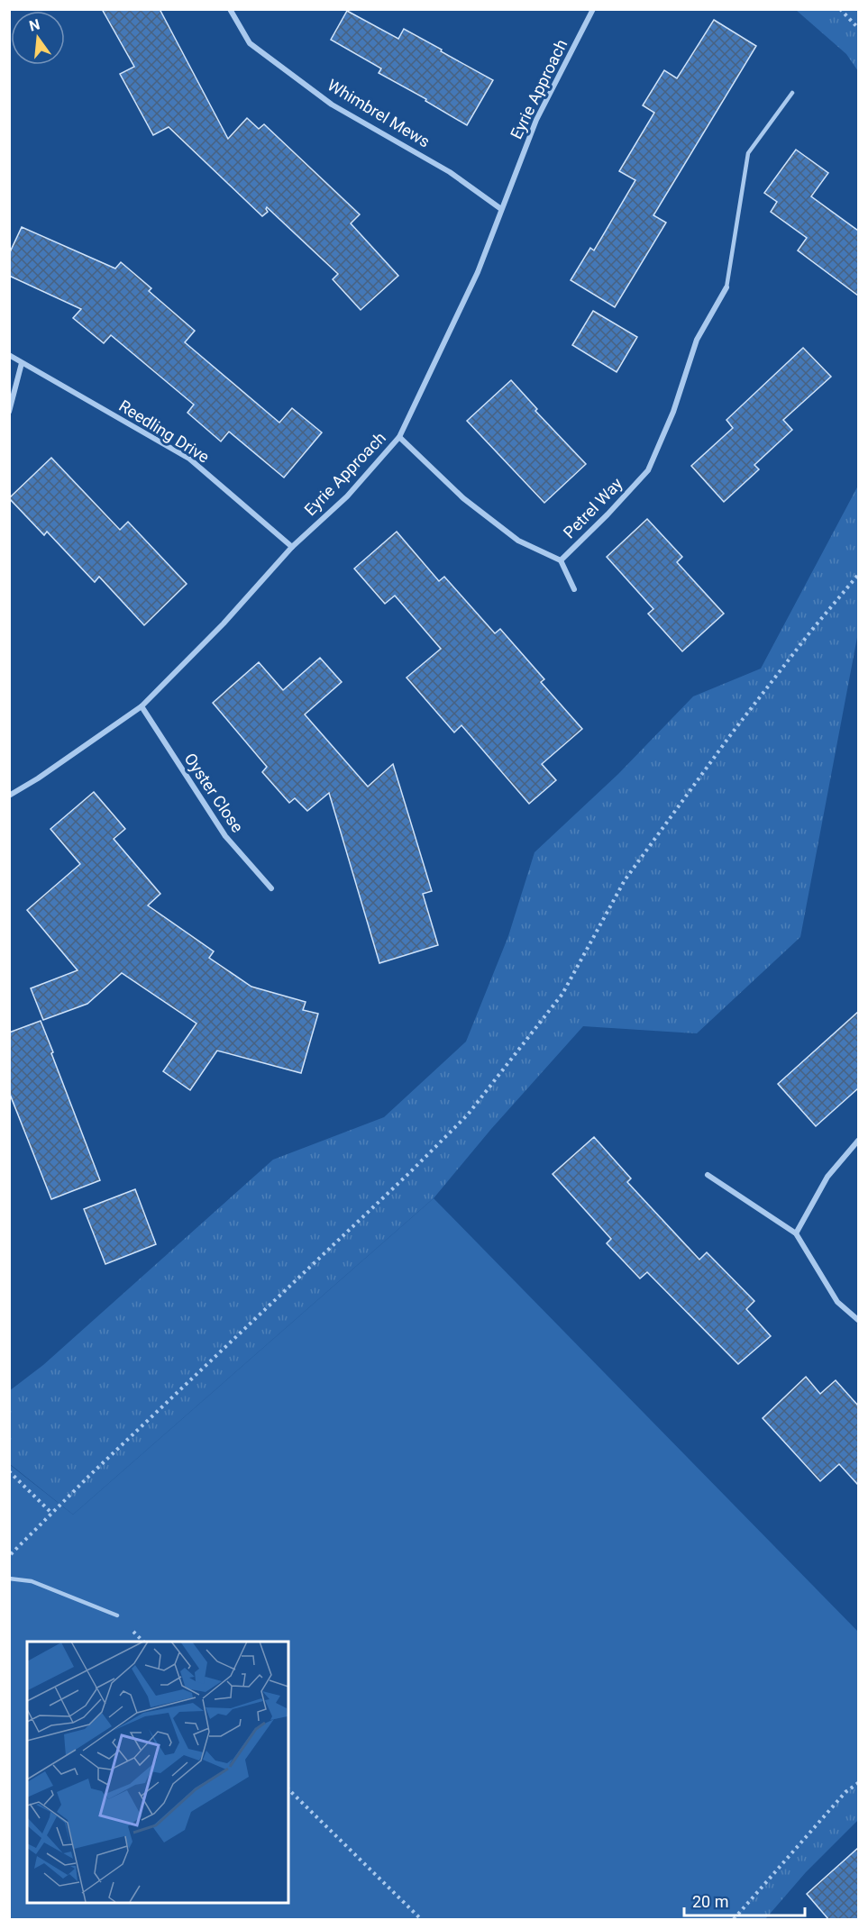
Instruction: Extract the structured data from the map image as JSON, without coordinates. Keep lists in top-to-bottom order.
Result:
{
  "streets": {
    "street": [
      "Eyrie Approach",
      "Whimbrel Mews",
      "Reedling Drive",
      "Petrel Way",
      "Oyster Close"
    ]
  },
  "crossings": [
    ["Eyrie Approach", "Whimbrel Mews"],
    ["Eyrie Approach", "Reedling Drive"],
    ["Eyrie Approach", "Petrel Way"],
    ["Eyrie Approach", "Oyster Close"]
  ],
  "scale_bar": "20 m",
  "north": "top"
}
